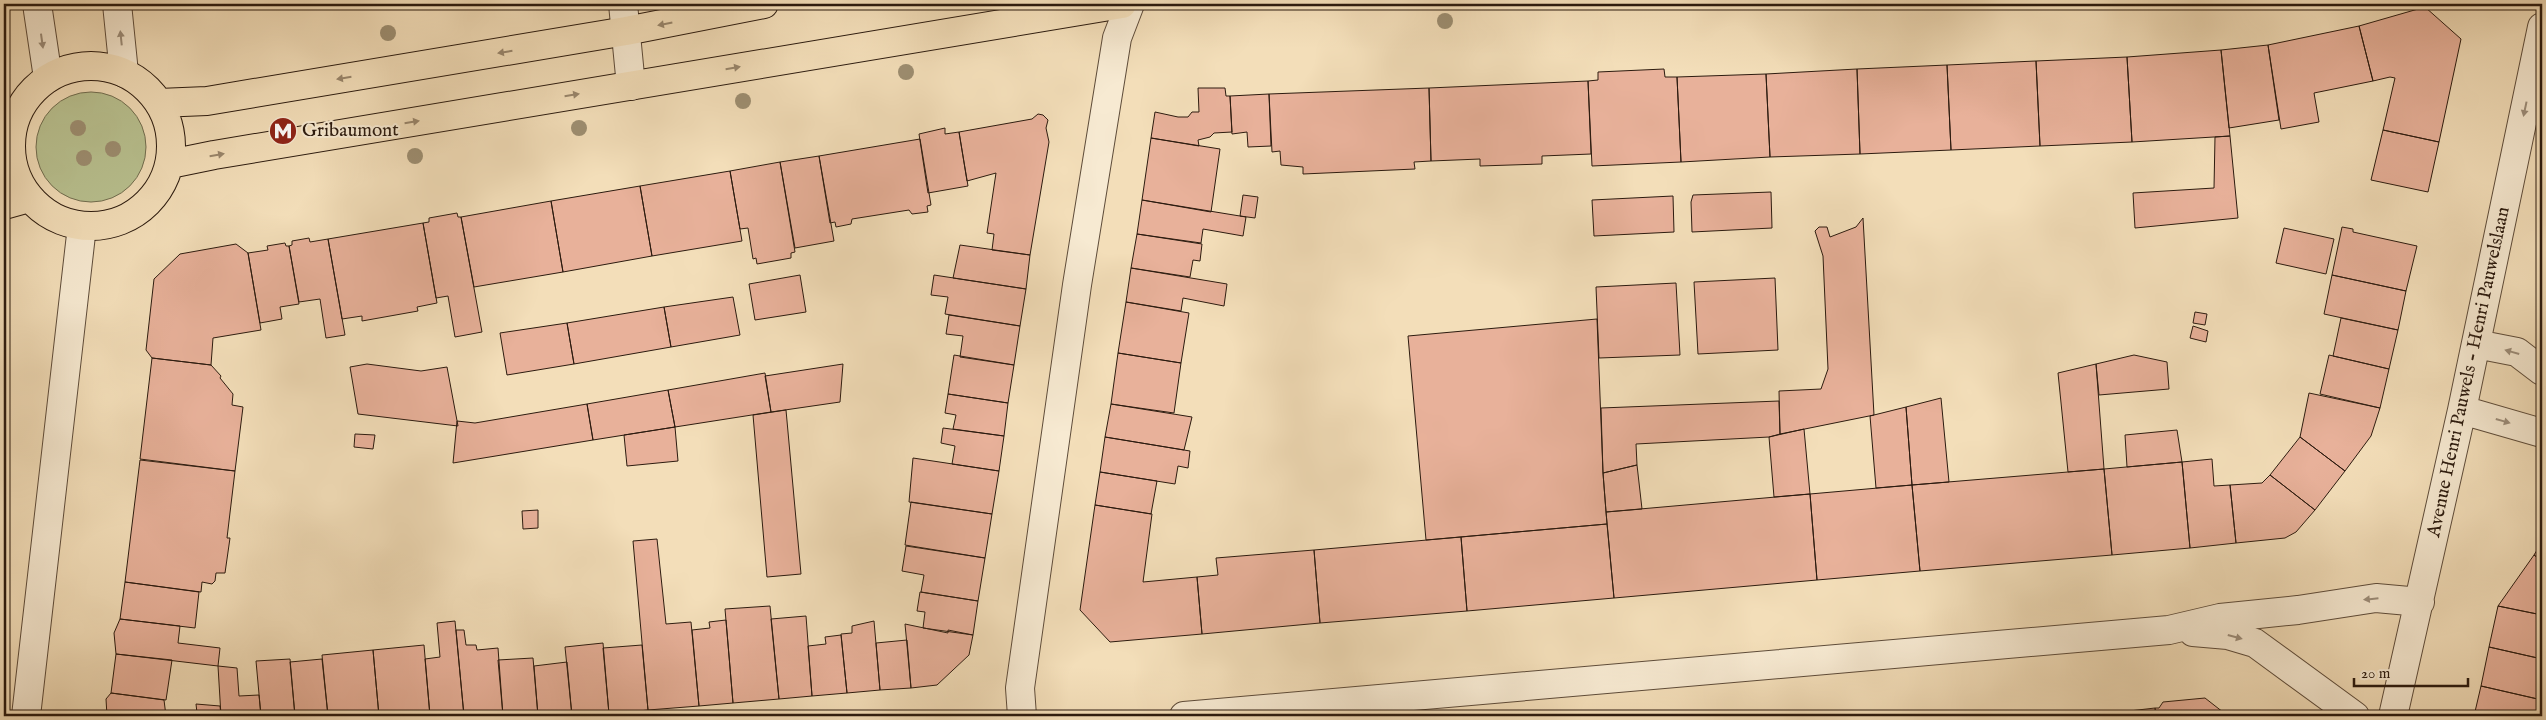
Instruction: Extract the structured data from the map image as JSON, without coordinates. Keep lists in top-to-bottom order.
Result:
{
  "streets": {
    "street": ["Avenue Henri Pauwels - Henri Pauwelslaan"]
  },
  "one_way": ["Avenue Henri Pauwels - Henri Pauwelslaan"],
  "places": {
    "metro station": ["Gribaumont"]
  },
  "scale_bar": "20 m"
}
